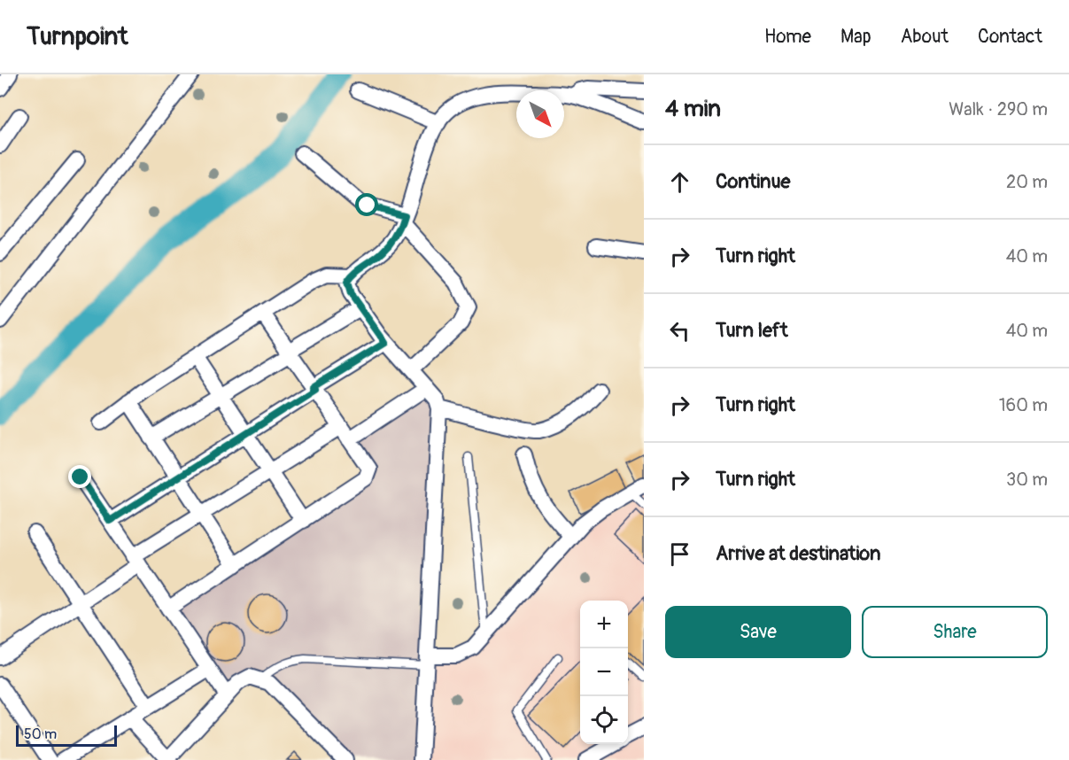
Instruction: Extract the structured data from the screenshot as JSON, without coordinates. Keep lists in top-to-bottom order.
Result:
{
  "scale_bar": "50 m",
  "north": "bottom right",
  "page": {
    "header": "Turnpoint",
    "nav": [
      "Home",
      "Map",
      "About",
      "Contact"
    ],
    "heading": ["4 min", "Walk · 290 m"],
    "list": [
      ["Continue", "20 m"],
      ["Turn right", "40 m"],
      ["Turn left", "40 m"],
      ["Turn right", "160 m"],
      ["Turn right", "30 m"],
      "Arrive at destination"
    ],
    "buttons": ["Save", "Share"],
    "map_buttons": ["+", "−"],
    "scale": "50 m"
  }
}
